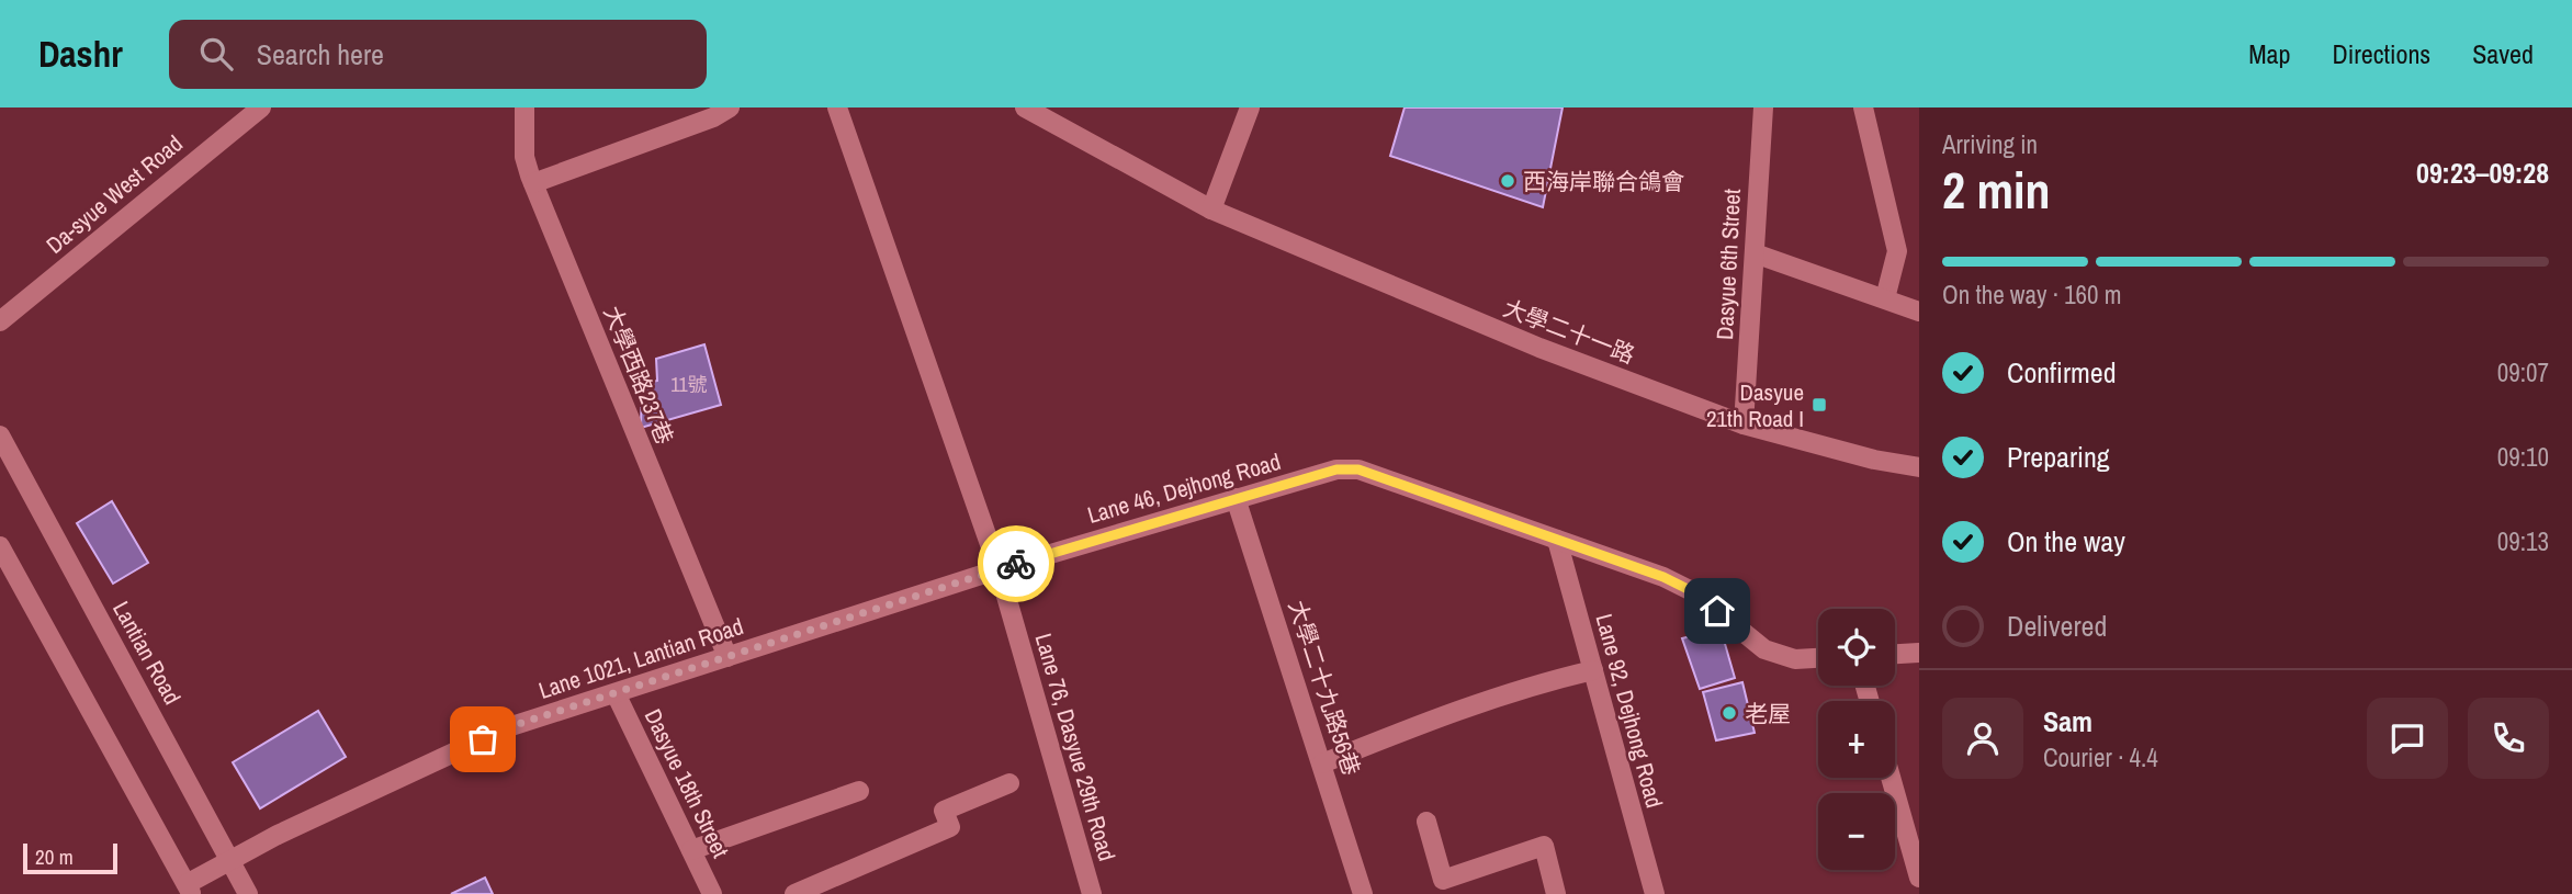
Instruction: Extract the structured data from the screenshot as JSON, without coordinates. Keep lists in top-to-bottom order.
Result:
{
  "streets": {
    "street": [
      "Da-syue West Road",
      "Dasyue 6th Street",
      "大學二十一路",
      "大學西路237巷",
      "Lane 46, Dejhong Road",
      "Lantian Road",
      "Lane 1021, Lantian Road",
      "大學二十九路56巷",
      "Lane 92, Dejhong Road",
      "Lane 76, Dasyue 29th Road",
      "Dasyue 18th Street"
    ]
  },
  "crossings": [
    ["Dasyue 6th Street", "大學二十一路"],
    ["大學西路237巷", "Lane 1021, Lantian Road"],
    ["Lane 46, Dejhong Road", "Lane 1021, Lantian Road"],
    ["Lane 46, Dejhong Road", "大學二十九路56巷"],
    ["Lane 46, Dejhong Road", "Lane 92, Dejhong Road"],
    ["Lane 46, Dejhong Road", "Lane 76, Dasyue 29th Road"],
    ["Lantian Road", "Lane 1021, Lantian Road"],
    ["Lane 1021, Lantian Road", "Lane 76, Dasyue 29th Road"],
    ["Lane 1021, Lantian Road", "Dasyue 18th Street"]
  ],
  "places": {
    "other": ["西海岸聯合鴿會", "老屋"],
    "transit": ["Dasyue 21th Road I"]
  },
  "house_numbers": ["11號"],
  "scale_bar": "20 m",
  "page": {
    "header": "Dashr",
    "search": "Search here",
    "nav": ["Map", "Directions", "Saved"],
    "heading": ["2 min", "Arriving in", "09:23–09:28"],
    "panel": ["Sam", "Courier · 4.4"],
    "bar": "On the way · 160 m",
    "list": [
      ["Confirmed", "09:07"],
      ["Preparing", "09:10"],
      ["On the way", "09:13"],
      "Delivered"
    ],
    "map_buttons": ["+", "−"],
    "scale": "20 m"
  }
}
